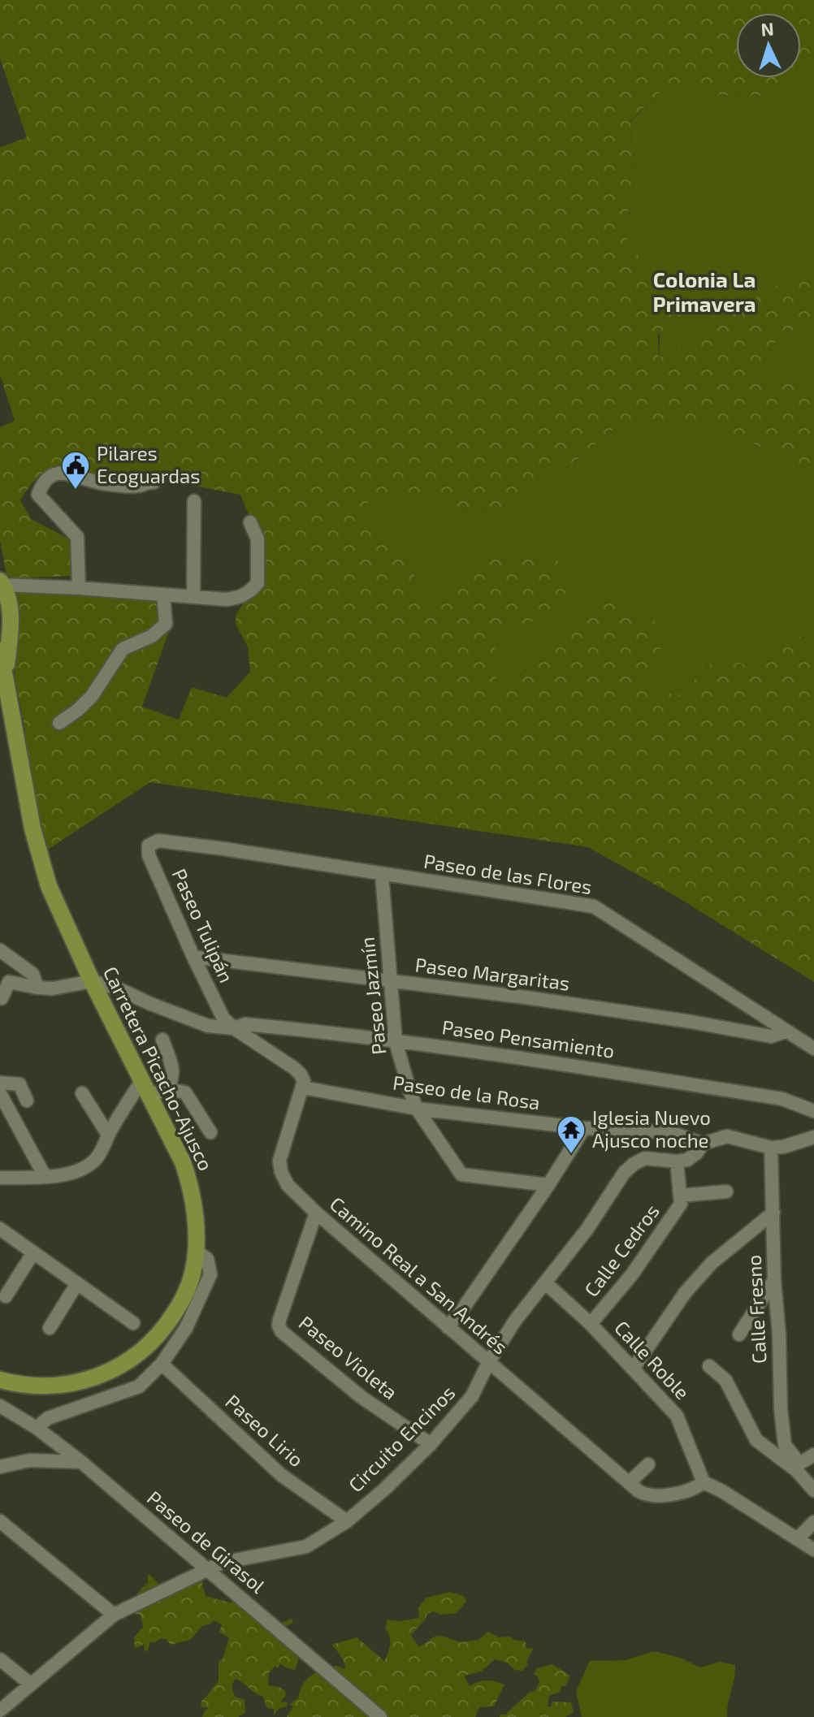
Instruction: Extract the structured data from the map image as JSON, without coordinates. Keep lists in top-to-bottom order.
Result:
{
  "streets": {
    "main road": ["Carretera Picacho-Ajusco"],
    "street": [
      "Paseo de las Flores",
      "Paseo Tulipán",
      "Paseo Margaritas",
      "Paseo Jazmín",
      "Paseo Pensamiento",
      "Paseo de la Rosa",
      "Calle Cedros",
      "Camino Real a San Andrés",
      "Calle Fresno",
      "Paseo Violeta",
      "Calle Roble",
      "Paseo Lirio",
      "Circuito Encinos",
      "Paseo de Girasol"
    ]
  },
  "crossings": [
    ["Paseo de las Flores", "Paseo Tulipán"],
    ["Paseo de las Flores", "Paseo Margaritas"],
    ["Paseo de las Flores", "Paseo Jazmín"],
    ["Paseo Tulipán", "Paseo Margaritas"],
    ["Paseo Tulipán", "Paseo Pensamiento"],
    ["Paseo Margaritas", "Paseo Jazmín"],
    ["Paseo Jazmín", "Paseo Pensamiento"],
    ["Paseo Jazmín", "Paseo de la Rosa"],
    ["Paseo de la Rosa", "Camino Real a San Andrés"],
    ["Paseo de la Rosa", "Calle Fresno"],
    ["Calle Cedros", "Calle Roble"],
    ["Calle Cedros", "Circuito Encinos"],
    ["Camino Real a San Andrés", "Paseo Violeta"],
    ["Camino Real a San Andrés", "Calle Roble"],
    ["Camino Real a San Andrés", "Circuito Encinos"],
    ["Paseo Violeta", "Circuito Encinos"],
    ["Calle Roble", "Circuito Encinos"],
    ["Paseo Lirio", "Circuito Encinos"],
    ["Circuito Encinos", "Paseo de Girasol"]
  ],
  "districts": ["Colonia La Primavera"],
  "places": {
    "public building": ["Pilares Ecoguardas"],
    "temple": ["Iglesia Nuevo Ajusco noche"]
  },
  "north": "top"
}
